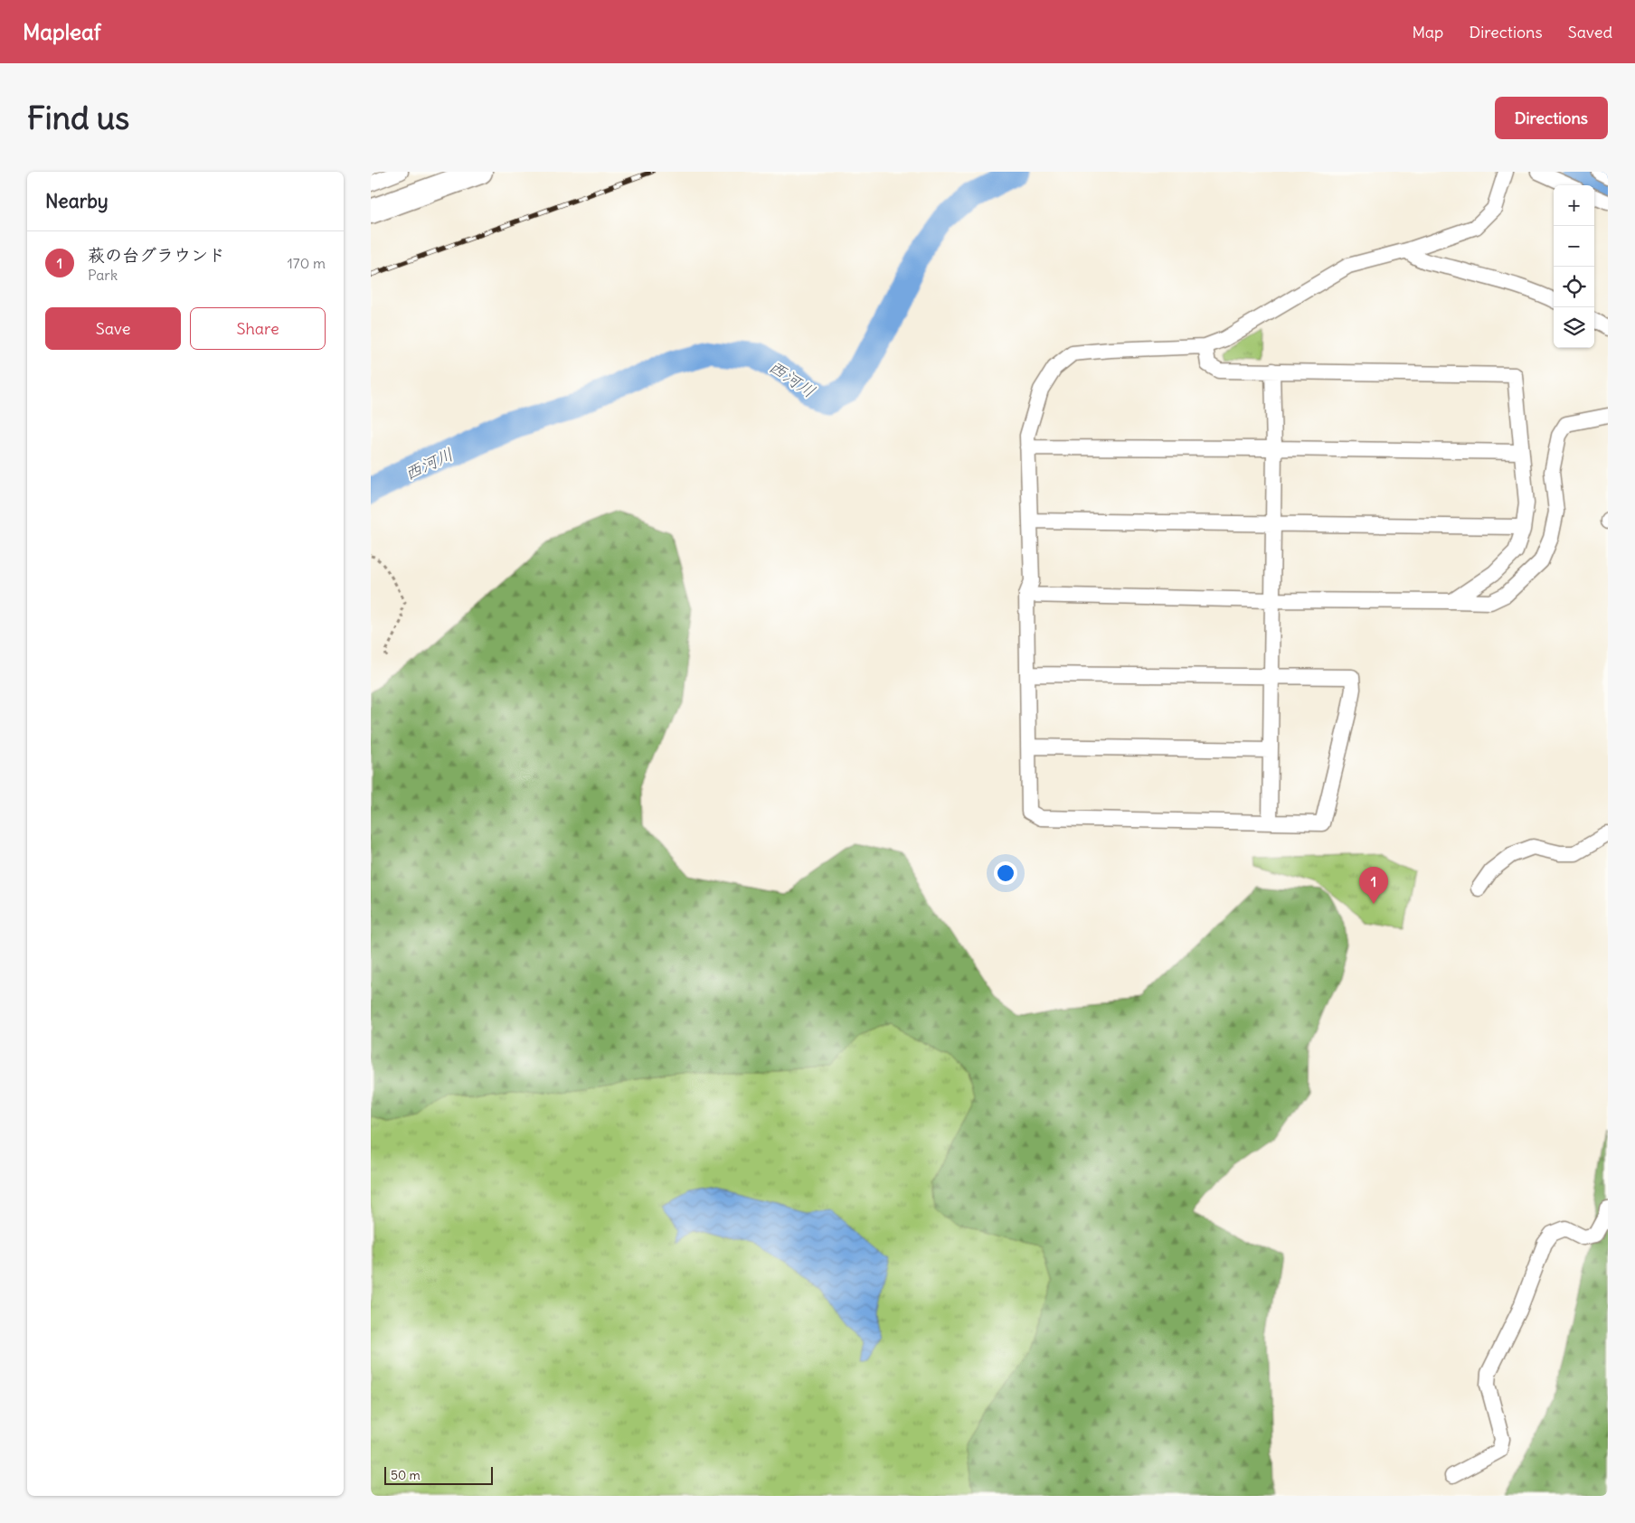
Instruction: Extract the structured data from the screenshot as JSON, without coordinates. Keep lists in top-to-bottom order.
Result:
{
  "water": ["西河川"],
  "scale_bar": "50 m",
  "page": {
    "header": "Mapleaf",
    "nav": ["Map", "Directions", "Saved"],
    "buttons": [
      "Directions",
      ["Save", "Share"]
    ],
    "title": "Find us",
    "heading": "Nearby",
    "map_buttons": ["+", "−"],
    "list": [
      {
        "mark": "1",
        "name": "萩の台グラウンド",
        "note": "Park",
        "value": "170 m"
      }
    ],
    "pins": "1",
    "scale": "50 m"
  }
}
